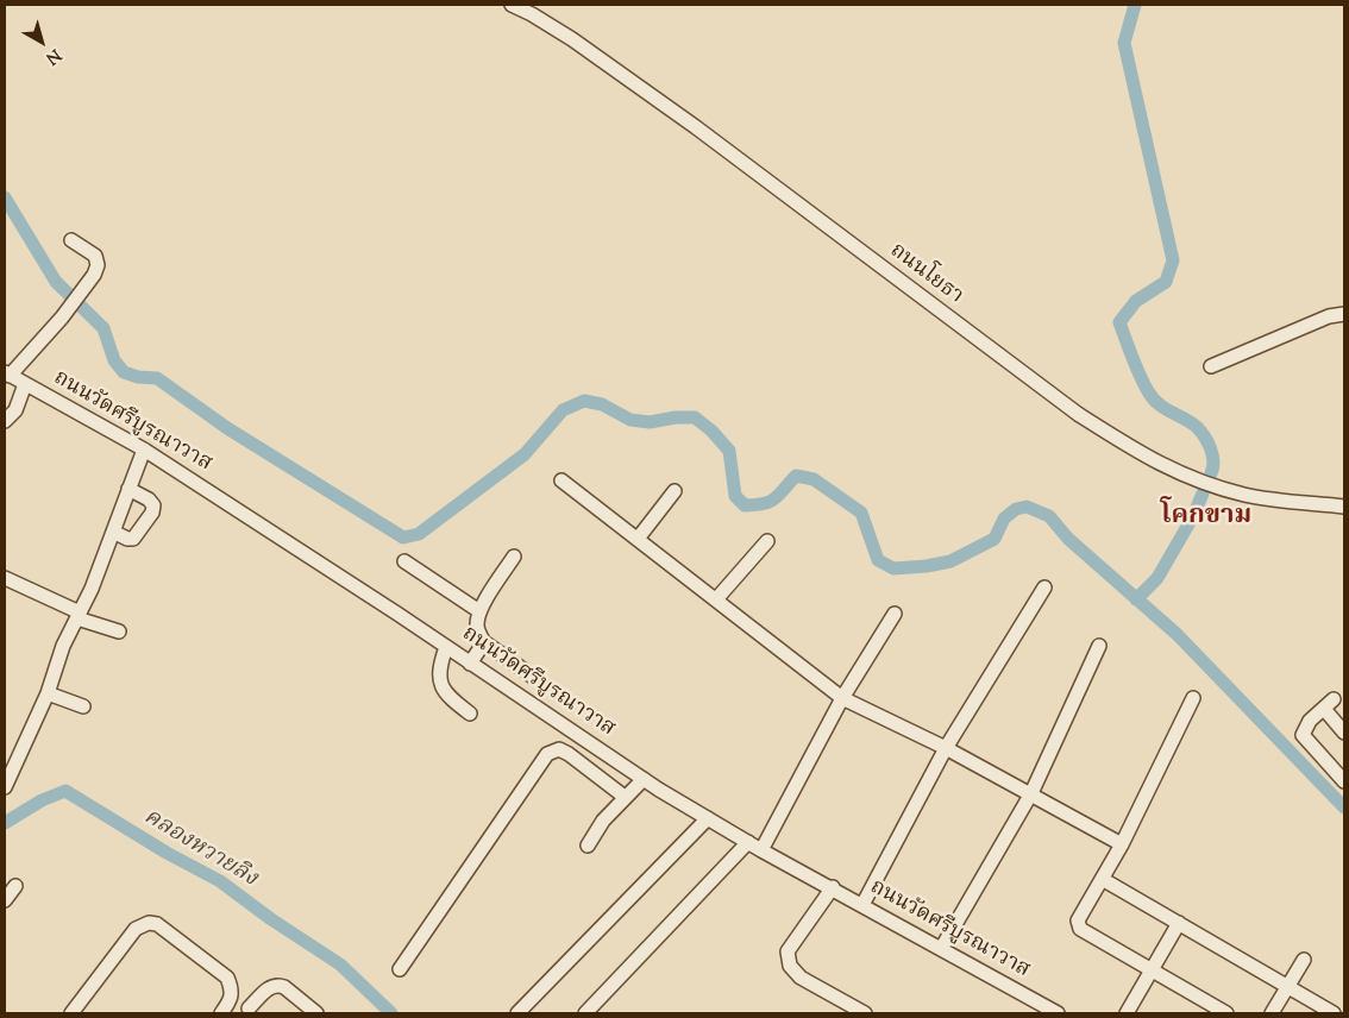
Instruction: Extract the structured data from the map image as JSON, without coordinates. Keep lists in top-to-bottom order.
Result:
{
  "streets": {
    "street": ["ถนนโยธา", "ถนนวัดศรีบูรณาวาส"]
  },
  "districts": ["โคกขาม"],
  "water": ["คลองหวายลิง"],
  "north": "bottom right"
}
